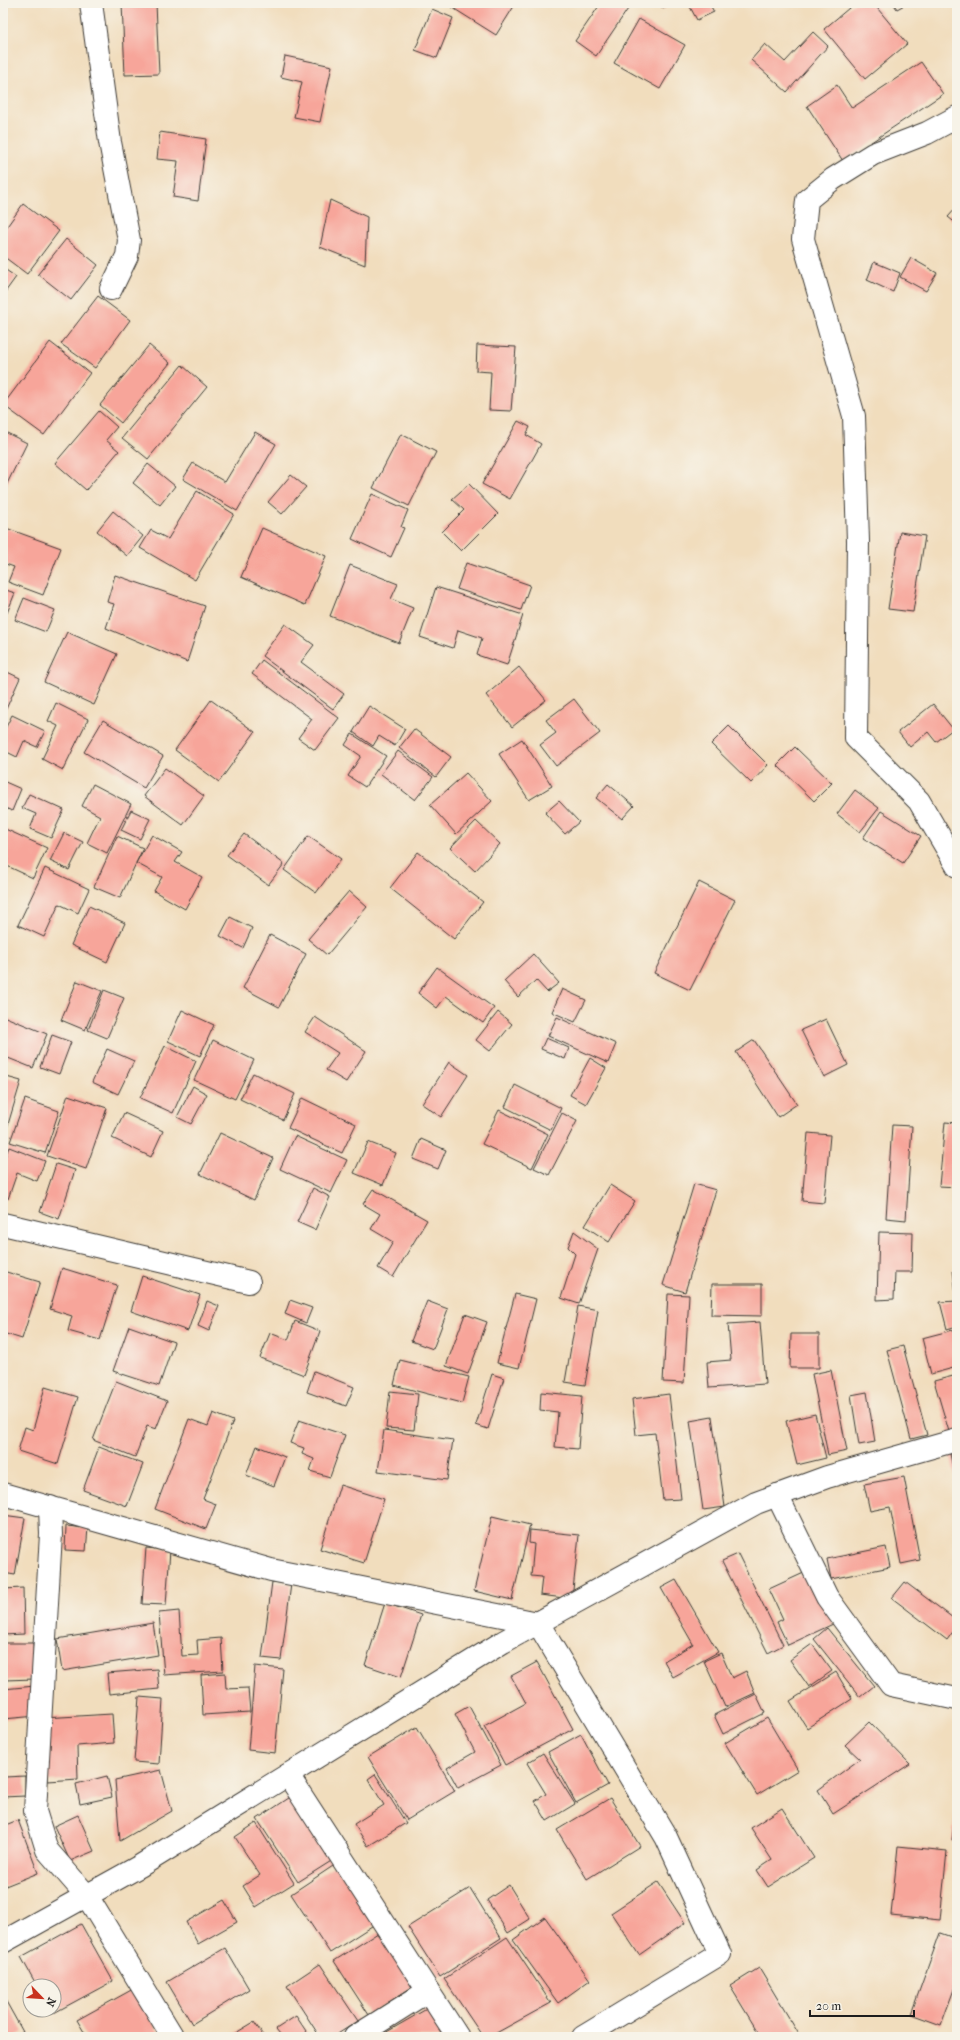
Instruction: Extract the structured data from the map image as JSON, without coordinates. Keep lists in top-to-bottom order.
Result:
{
  "scale_bar": "20 m",
  "north": "bottom right"
}
